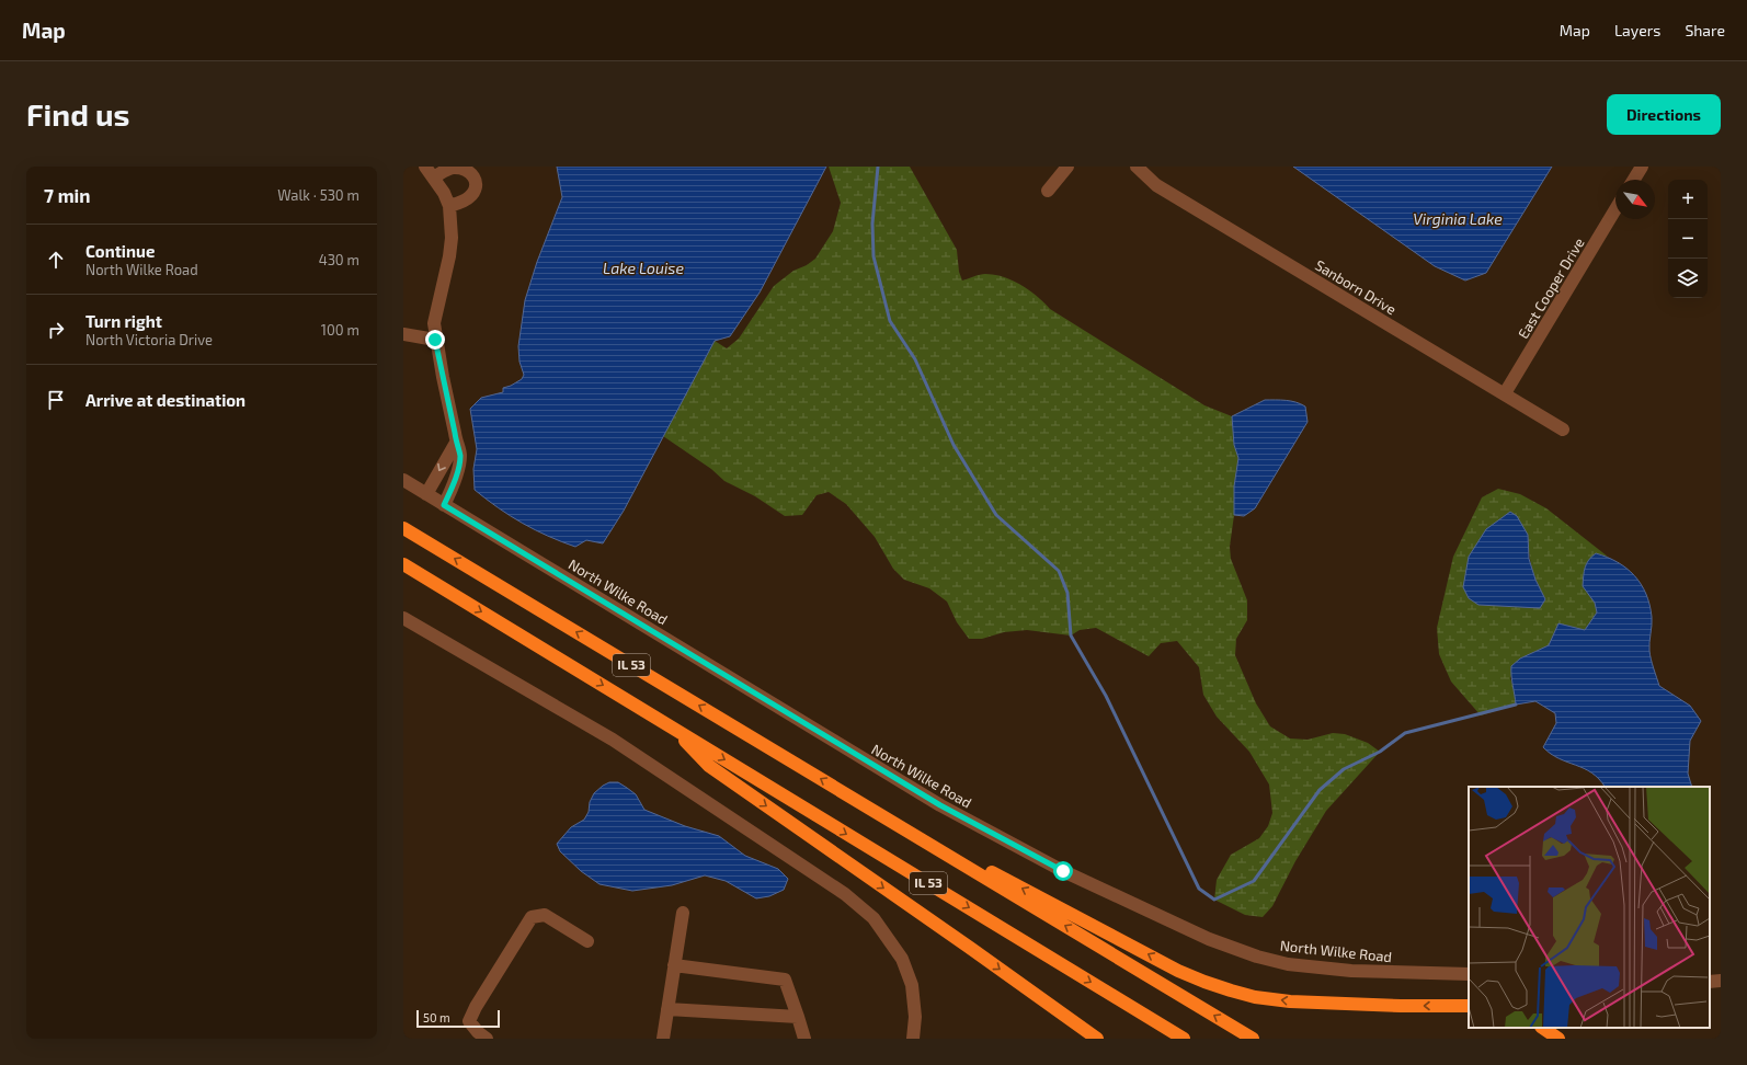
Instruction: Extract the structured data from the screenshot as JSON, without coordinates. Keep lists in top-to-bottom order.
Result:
{
  "streets": {
    "highway": ["IL 53"],
    "street": ["Sanborn Drive", "East Cooper Drive", "North Wilke Road"]
  },
  "crossings": [
    ["Sanborn Drive", "East Cooper Drive"]
  ],
  "water": ["Virginia Lake", "Lake Louise"],
  "scale_bar": "50 m",
  "north": "bottom right",
  "page": {
    "header": "Map",
    "nav": ["Map", "Layers", "Share"],
    "buttons": "Directions",
    "title": "Find us",
    "heading": ["7 min", "Walk · 530 m"],
    "map_buttons": ["+", "−"],
    "list": [
      ["Continue", "North Wilke Road", "430 m"],
      ["Turn right", "North Victoria Drive", "100 m"],
      "Arrive at destination"
    ],
    "scale": "50 m"
  }
}
